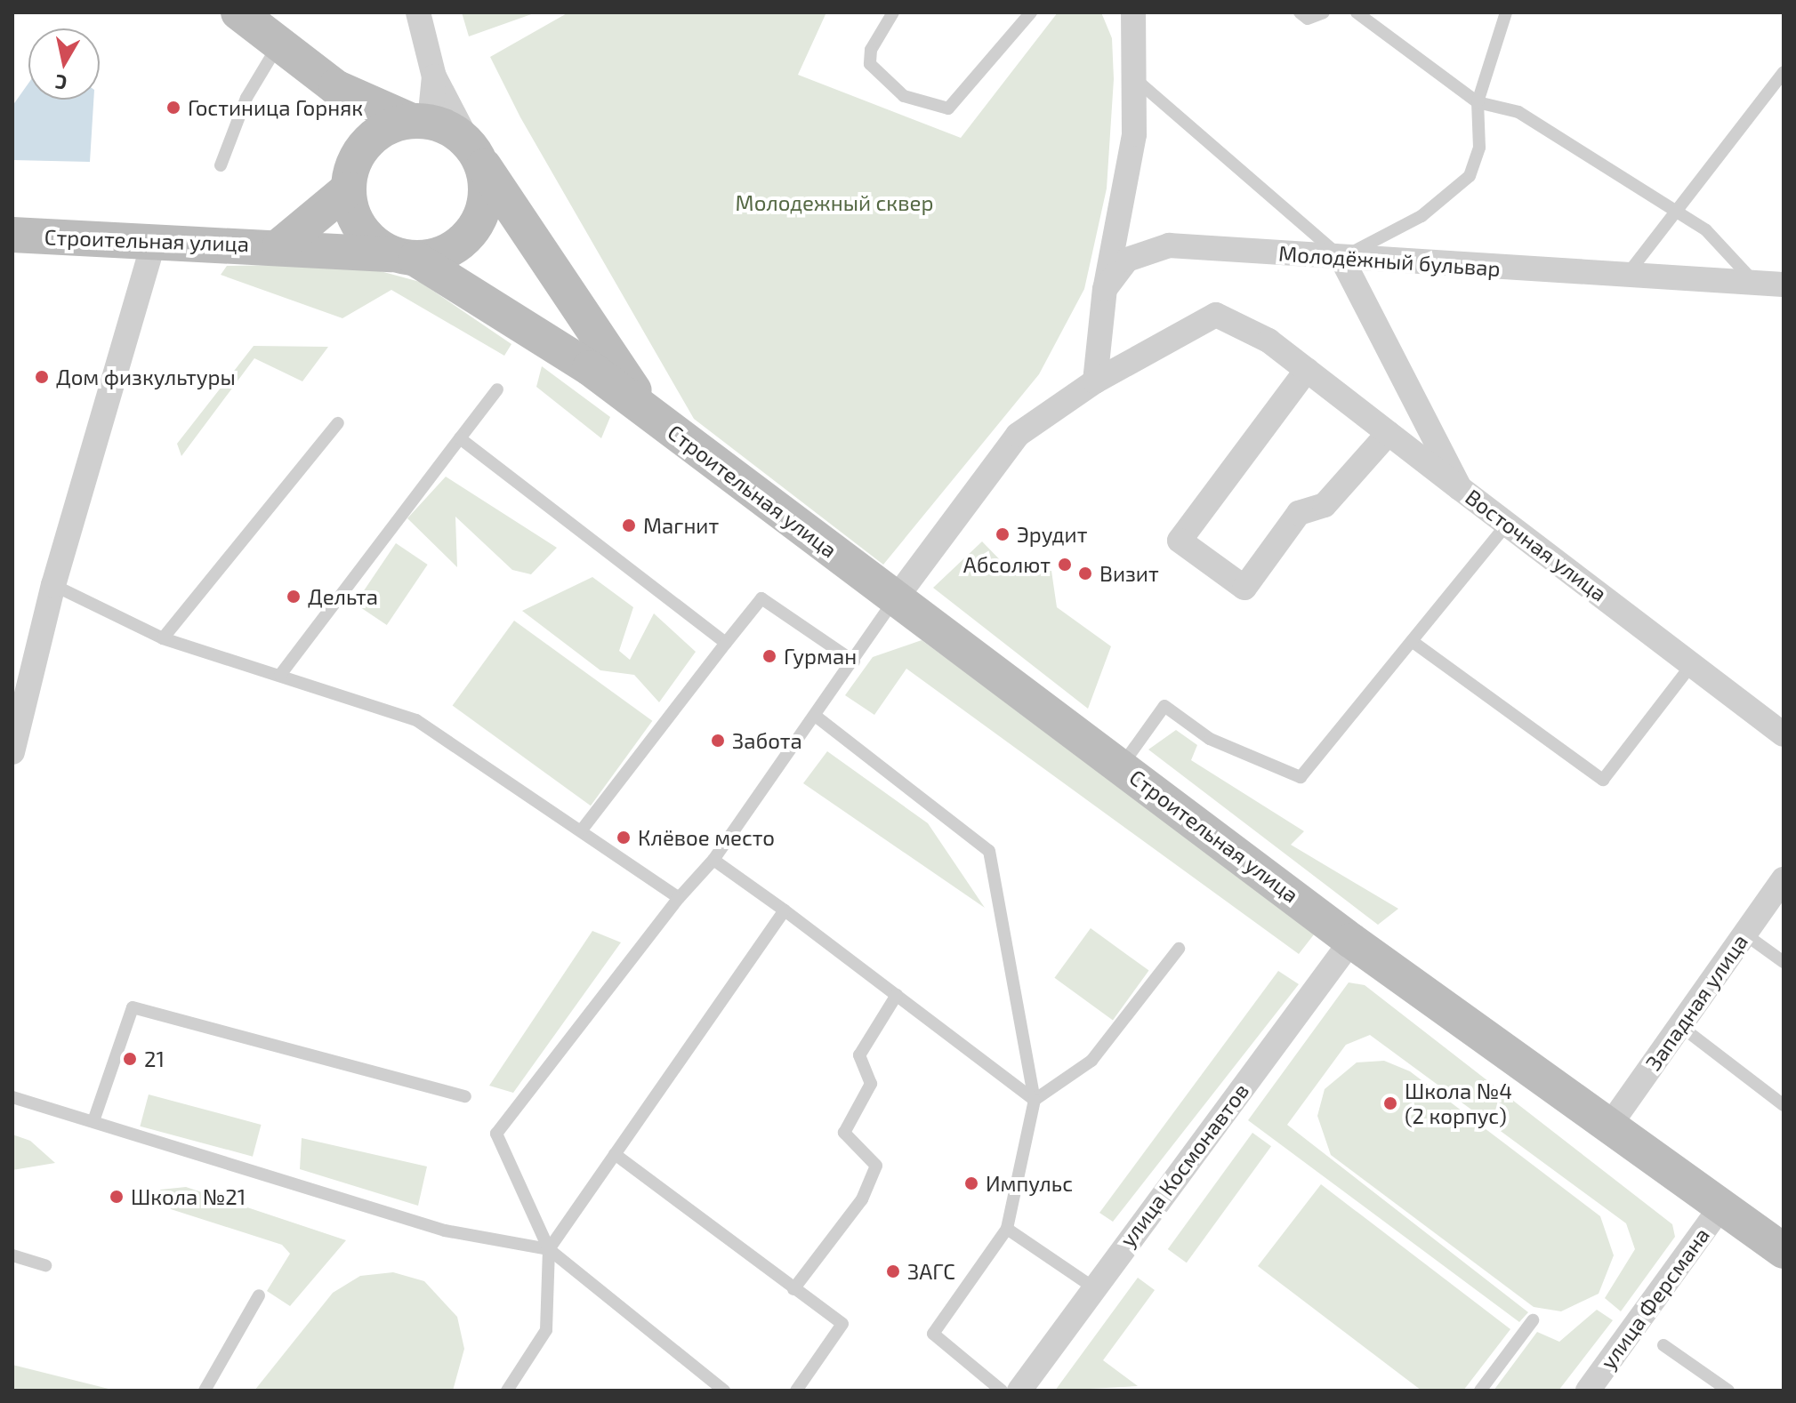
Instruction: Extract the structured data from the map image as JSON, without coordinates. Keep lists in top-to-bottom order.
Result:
{
  "streets": {
    "street": [
      "Строительная улица",
      "Молодёжный бульвар",
      "Восточная улица",
      "Западная улица",
      "улица Космонавтов",
      "улица Ферсмана"
    ]
  },
  "crossings": [
    ["Строительная улица", "Западная улица"],
    ["Строительная улица", "улица Космонавтов"],
    ["Строительная улица", "улица Ферсмана"],
    ["Молодёжный бульвар", "Восточная улица"]
  ],
  "parks": ["Молодежный сквер"],
  "places": [
    "Гостиница Горняк",
    "Дом физкультуры",
    "Магнит",
    "Эрудит",
    "Абсолют",
    "Визит",
    "Дельта",
    "Гурман",
    "Забота",
    "Клёвое место",
    "21",
    "Школа №4 (2 корпус)",
    "Импульс",
    "Школа №21",
    "ЗАГС"
  ],
  "north": "bottom"
}
